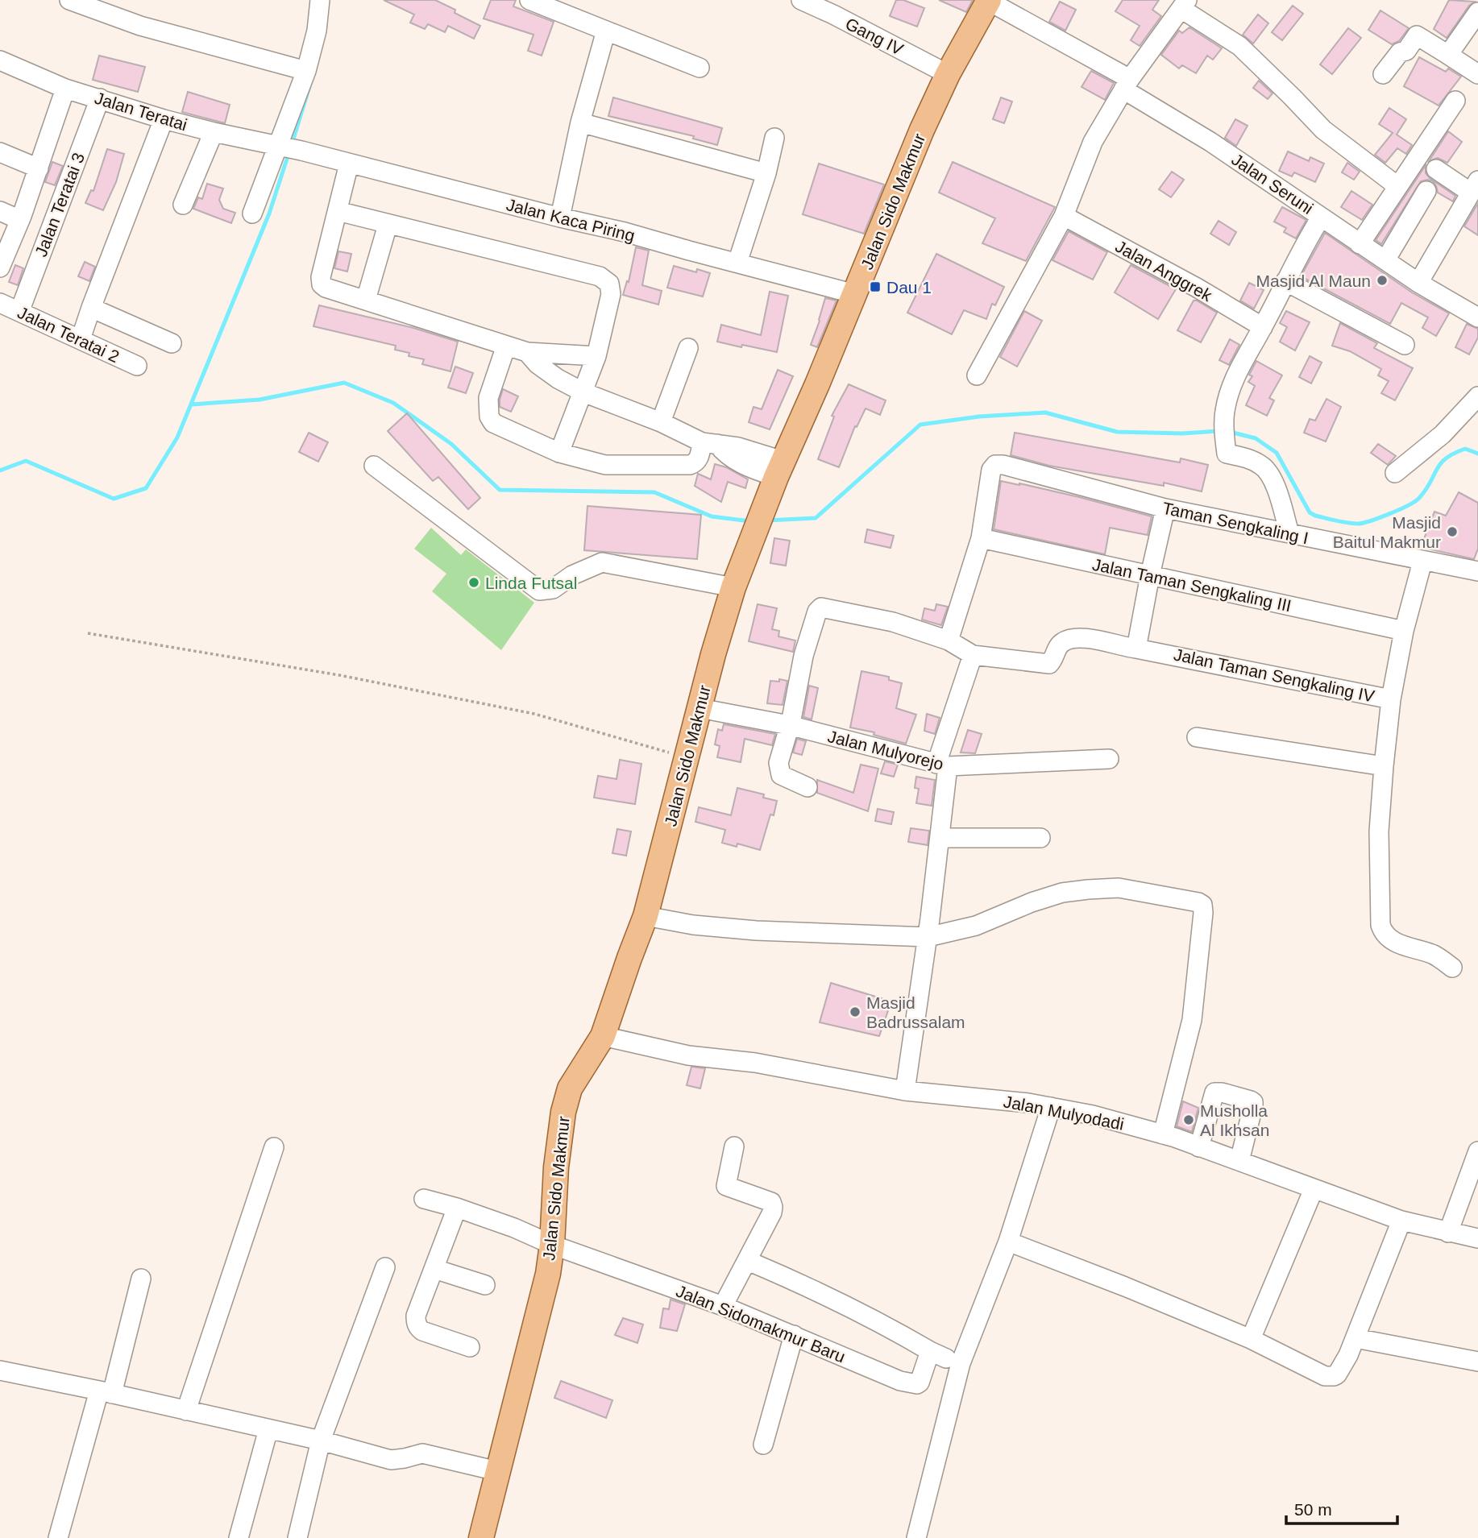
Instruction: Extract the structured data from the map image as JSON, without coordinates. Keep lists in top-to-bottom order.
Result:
{
  "streets": {
    "main road": ["Jalan Sido Makmur"],
    "street": [
      "Gang IV",
      "Jalan Teratai",
      "Jalan Seruni",
      "Jalan Teratai 3",
      "Jalan Kaca Piring",
      "Jalan Anggrek",
      "Jalan Teratai 2",
      "Taman Sengkaling I",
      "Jalan Taman Sengkaling III",
      "Jalan Taman Sengkaling IV",
      "Jalan Mulyorejo",
      "Jalan Mulyodadi",
      "Jalan Sidomakmur Baru"
    ]
  },
  "crossings": [
    ["Gang IV", "Jalan Sido Makmur"],
    ["Jalan Teratai", "Jalan Teratai 3"],
    ["Jalan Teratai", "Jalan Kaca Piring"],
    ["Jalan Seruni", "Jalan Sido Makmur"],
    ["Jalan Sido Makmur", "Jalan Kaca Piring"],
    ["Jalan Sido Makmur", "Jalan Mulyorejo"],
    ["Jalan Sido Makmur", "Jalan Mulyodadi"],
    ["Jalan Sido Makmur", "Jalan Sidomakmur Baru"],
    ["Jalan Teratai 3", "Jalan Teratai 2"],
    ["Taman Sengkaling I", "Jalan Taman Sengkaling III"]
  ],
  "places": {
    "other": [
      "Masjid Al Maun",
      "Masjid Baitul Makmur",
      "Linda Futsal",
      "Masjid Badrussalam",
      "Musholla Al Ikhsan"
    ],
    "transit": ["Dau 1"]
  },
  "scale_bar": "50 m"
}
